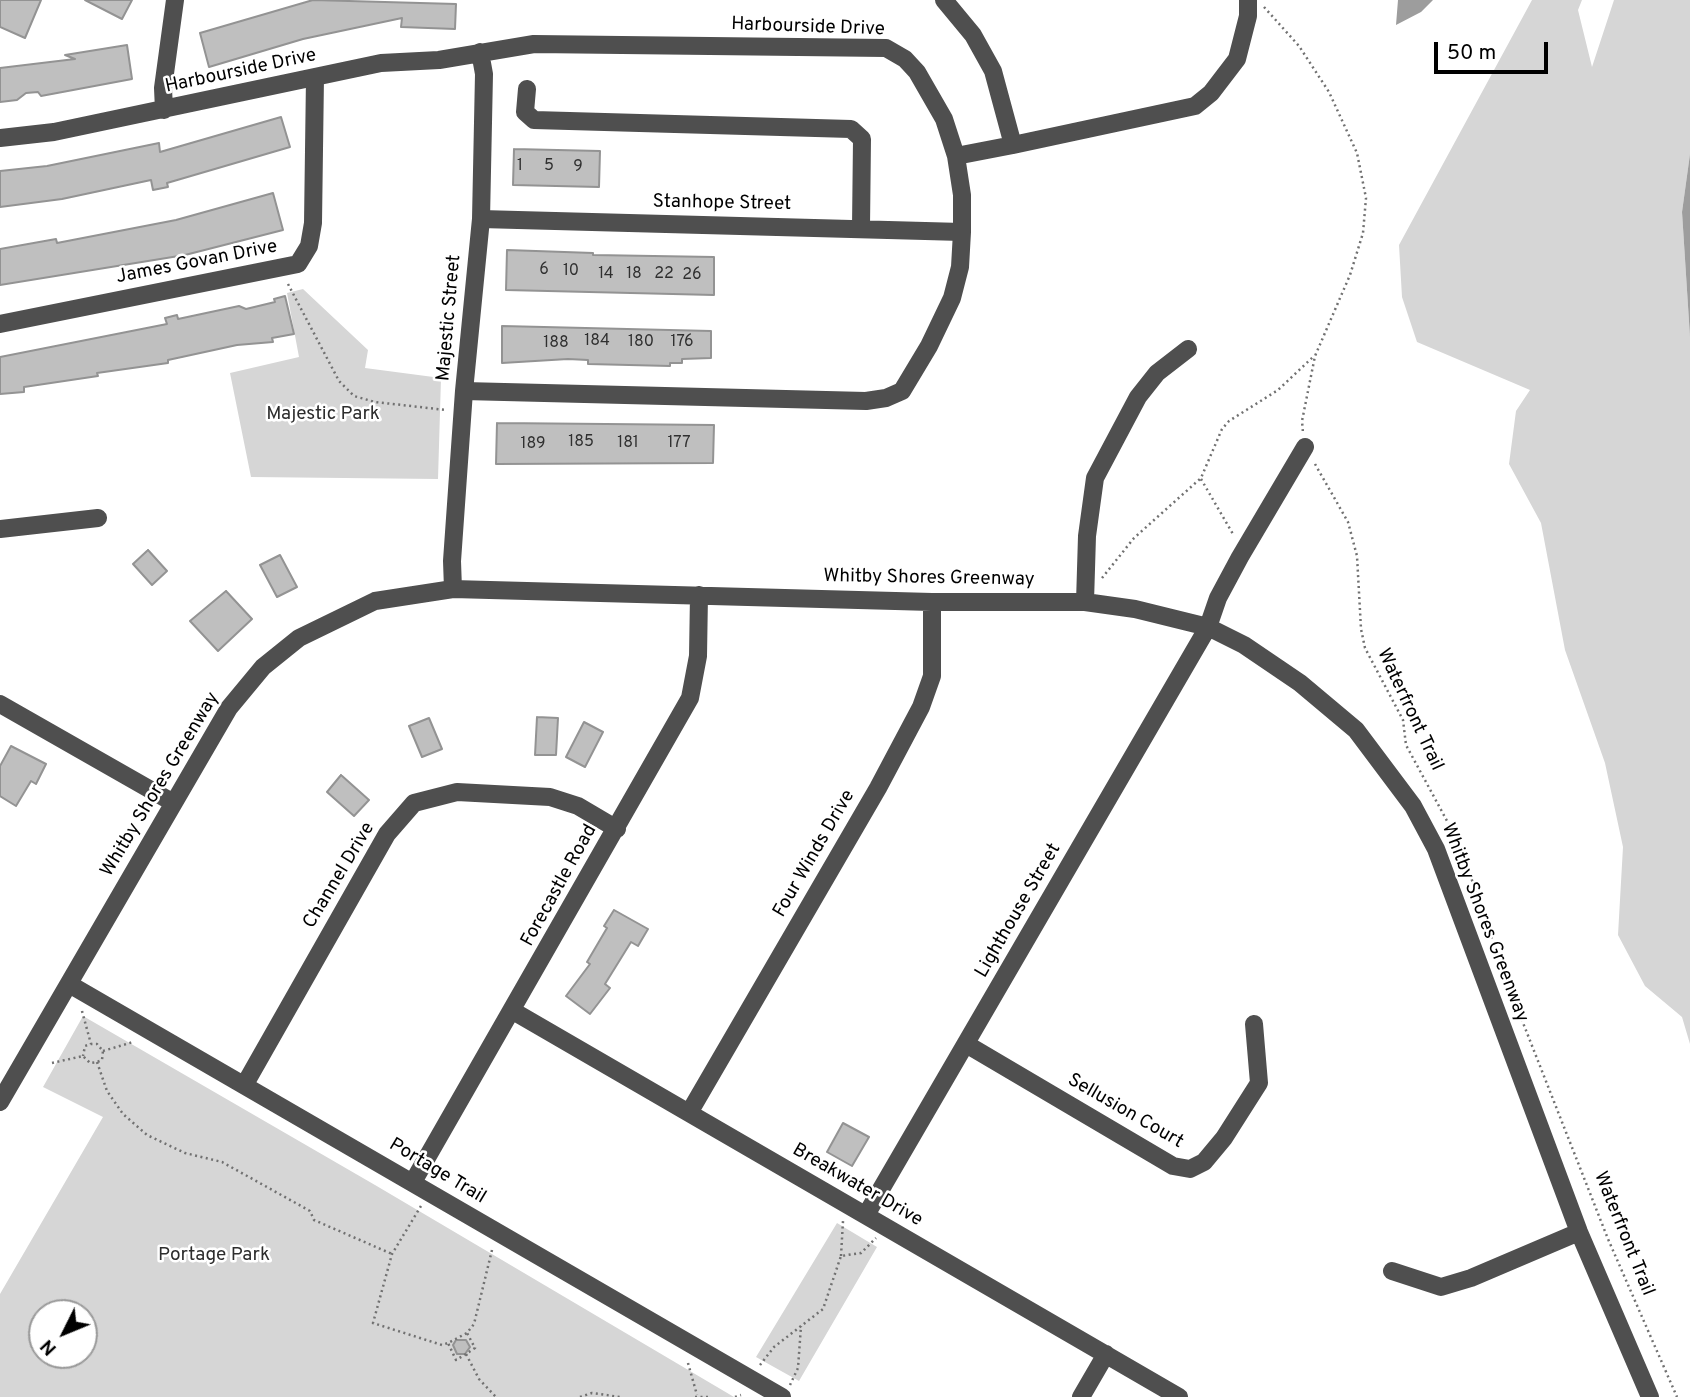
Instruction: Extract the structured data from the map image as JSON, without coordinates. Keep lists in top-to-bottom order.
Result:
{
  "streets": {
    "street": [
      "Harbourside Drive",
      "Stanhope Street",
      "James Govan Drive",
      "Majestic Street",
      "Whitby Shores Greenway",
      "Four Winds Drive",
      "Channel Drive",
      "Forecastle Road",
      "Lighthouse Street",
      "Sellusion Court",
      "Portage Trail",
      "Breakwater Drive"
    ],
    "path": ["Waterfront Trail"]
  },
  "crossings": [
    ["Harbourside Drive", "Stanhope Street"],
    ["Harbourside Drive", "James Govan Drive"],
    ["Harbourside Drive", "Majestic Street"],
    ["Stanhope Street", "Majestic Street"],
    ["Majestic Street", "Whitby Shores Greenway"],
    ["Whitby Shores Greenway", "Four Winds Drive"],
    ["Whitby Shores Greenway", "Forecastle Road"],
    ["Whitby Shores Greenway", "Lighthouse Street"],
    ["Whitby Shores Greenway", "Portage Trail"],
    ["Waterfront Trail", "Lighthouse Street"],
    ["Four Winds Drive", "Breakwater Drive"],
    ["Channel Drive", "Forecastle Road"],
    ["Channel Drive", "Portage Trail"],
    ["Forecastle Road", "Portage Trail"],
    ["Forecastle Road", "Breakwater Drive"],
    ["Lighthouse Street", "Sellusion Court"],
    ["Lighthouse Street", "Breakwater Drive"]
  ],
  "parks": ["Majestic Park", "Portage Park"],
  "house_numbers": [
    "1",
    "5",
    "9",
    "6",
    "10",
    "14",
    "18",
    "22",
    "26",
    "184",
    "180",
    "176",
    "188",
    "185",
    "181",
    "177",
    "189"
  ],
  "scale_bar": "50 m",
  "north": "bottom left"
}
